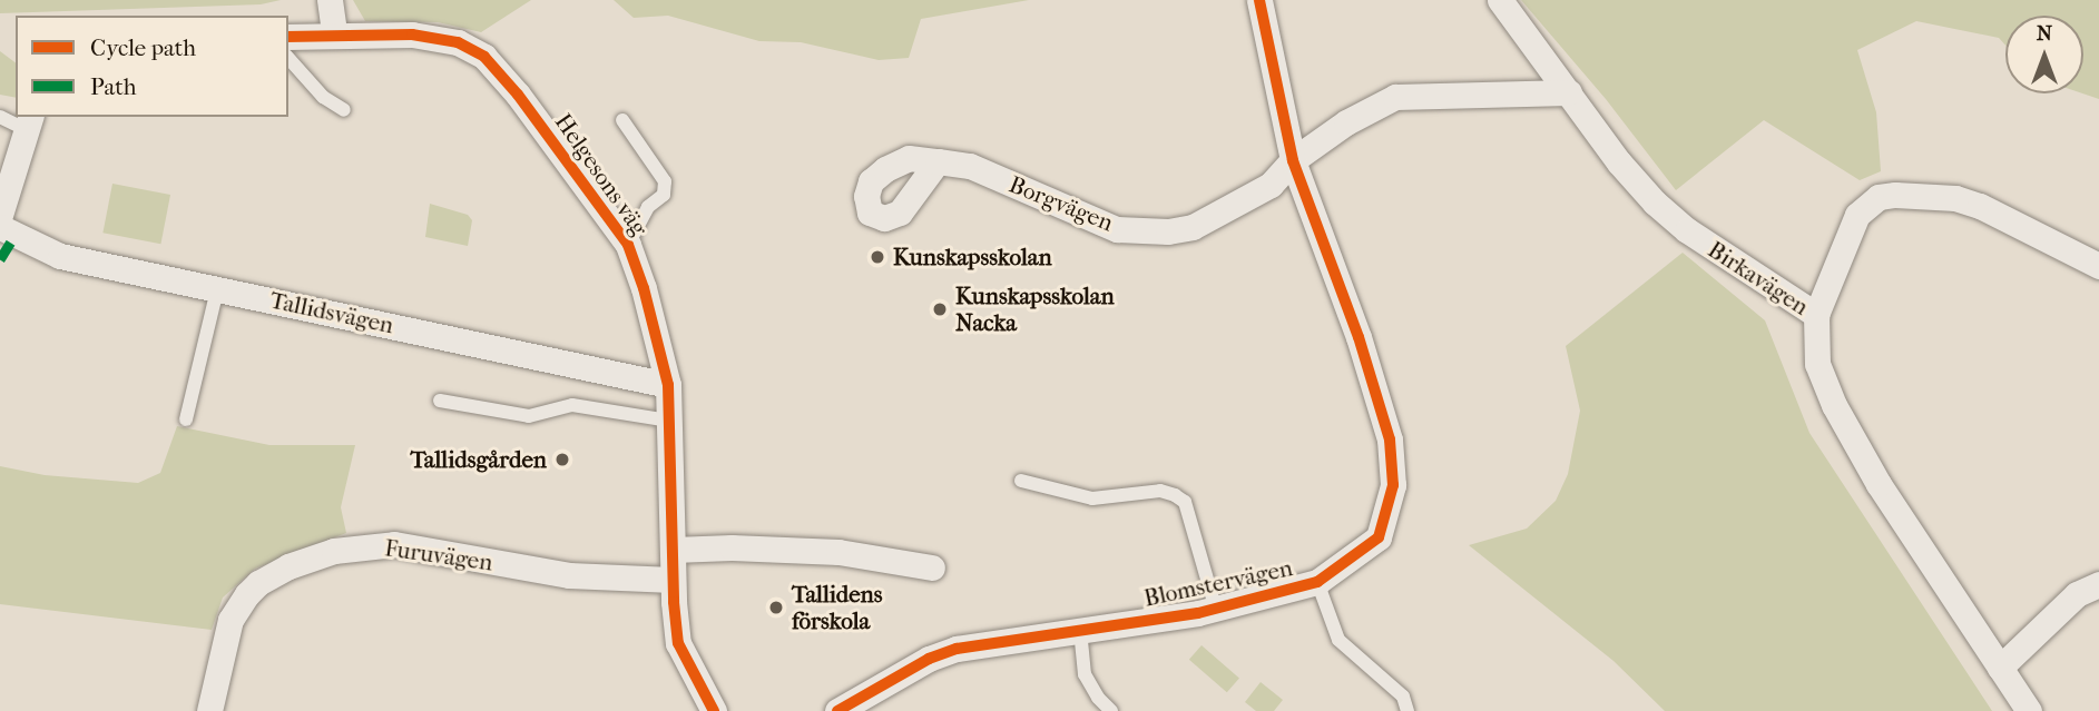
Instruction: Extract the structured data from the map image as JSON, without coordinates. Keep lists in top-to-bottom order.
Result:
{
  "streets": {
    "street": [
      "Helgesons väg",
      "Borgvägen",
      "Birkavägen",
      "Tallidsvägen",
      "Furuvägen",
      "Blomstervägen"
    ]
  },
  "crossings": [
    ["Helgesons väg", "Tallidsvägen"],
    ["Helgesons väg", "Furuvägen"],
    ["Borgvägen", "Birkavägen"],
    ["Borgvägen", "Blomstervägen"]
  ],
  "places": [
    "Kunskapsskolan",
    "Kunskapsskolan Nacka",
    "Tallidsgården",
    "Tallidens förskola"
  ],
  "legend": ["Cycle path", "Path"],
  "north": "top"
}
